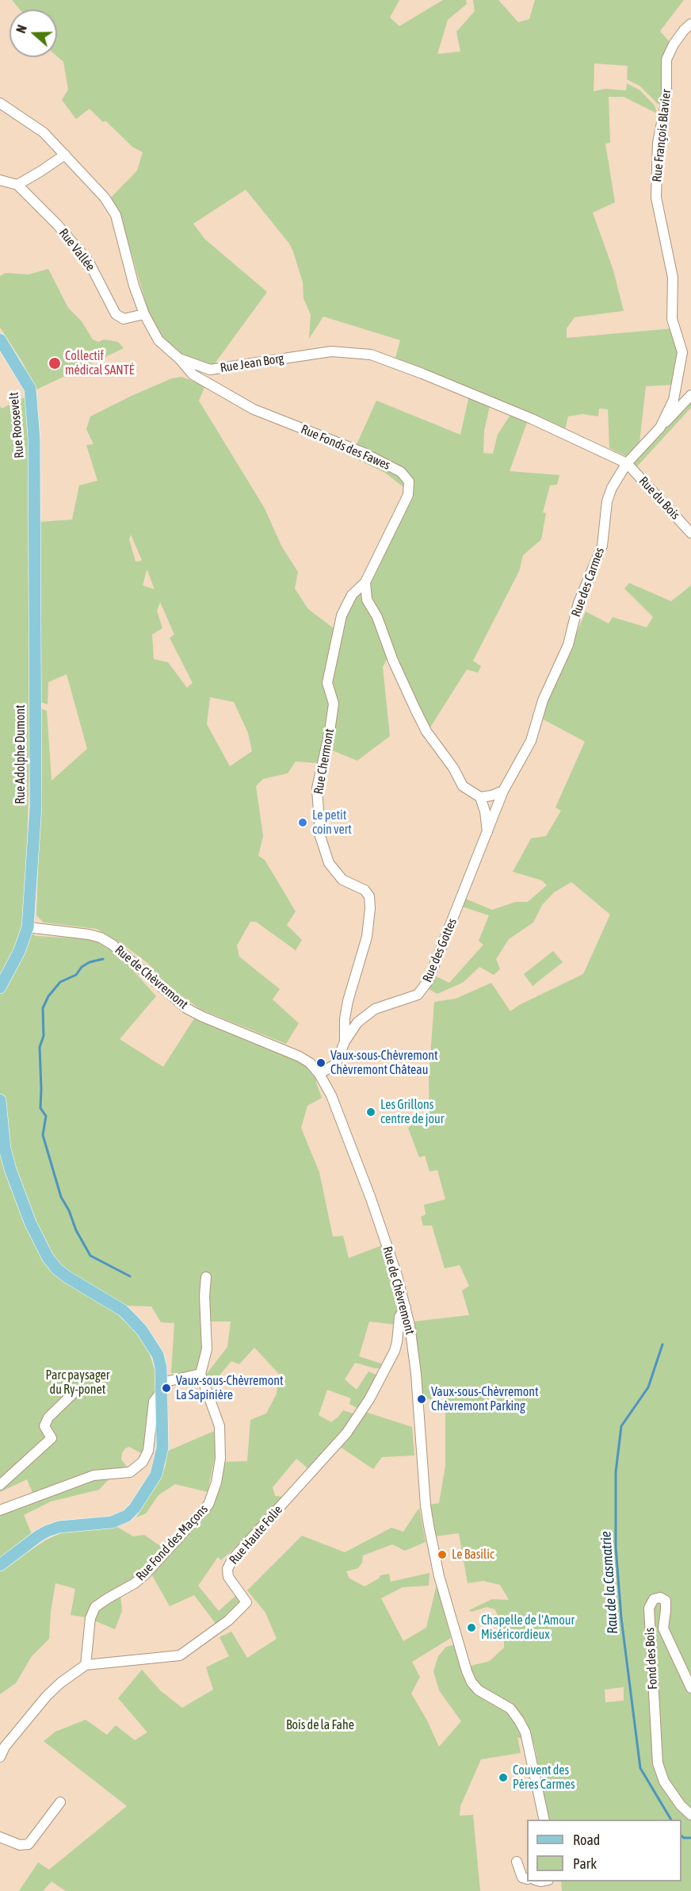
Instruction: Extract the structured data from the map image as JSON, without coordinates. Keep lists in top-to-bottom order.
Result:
{
  "streets": {
    "main road": ["Rue Roosevelt", "Rue Adolphe Dumont"],
    "street": [
      "Rue François Blavier",
      "Rue Vallée",
      "Rue Jean Borg",
      "Rue Fonds des Fawes",
      "Rue du Bois",
      "Rue des Carmes",
      "Rue Chermont",
      "Rue des Gottes",
      "Rue de Chèvremont",
      "Rue Haute Folie",
      "Rue Fond des Maçons",
      "Fond des Bois"
    ]
  },
  "crossings": [
    ["Rue François Blavier", "Rue Jean Borg"],
    ["Rue François Blavier", "Rue du Bois"],
    ["Rue François Blavier", "Rue des Carmes"],
    ["Rue Vallée", "Rue Jean Borg"],
    ["Rue Jean Borg", "Rue Fonds des Fawes"],
    ["Rue Jean Borg", "Rue du Bois"],
    ["Rue Jean Borg", "Rue des Carmes"],
    ["Rue Roosevelt", "Rue Adolphe Dumont"],
    ["Rue Fonds des Fawes", "Rue Chermont"],
    ["Rue du Bois", "Rue des Carmes"],
    ["Rue des Carmes", "Rue des Gottes"],
    ["Rue Adolphe Dumont", "Rue de Chèvremont"],
    ["Rue Chermont", "Rue des Gottes"],
    ["Rue des Gottes", "Rue de Chèvremont"],
    ["Rue de Chèvremont", "Rue Haute Folie"],
    ["Rue Haute Folie", "Rue Fond des Maçons"]
  ],
  "water": ["Rau de la Casmatrie"],
  "parks": ["Parc paysager du Ry-ponet", "Bois de la Fahe"],
  "places": [
    "Collectif médical SANTÉ",
    "Le petit coin vert",
    "Vaux-sous-Chèvremont Chèvremont Château",
    "Les Grillons centre de jour",
    "Vaux-sous-Chèvremont La Sapinière",
    "Vaux-sous-Chèvremont Chèvremont Parking",
    "Le Basilic",
    "Chapelle de l'Amour Miséricordieux",
    "Couvent des Pères Carmes"
  ],
  "legend": ["Road", "Park"],
  "north": "left"
}
